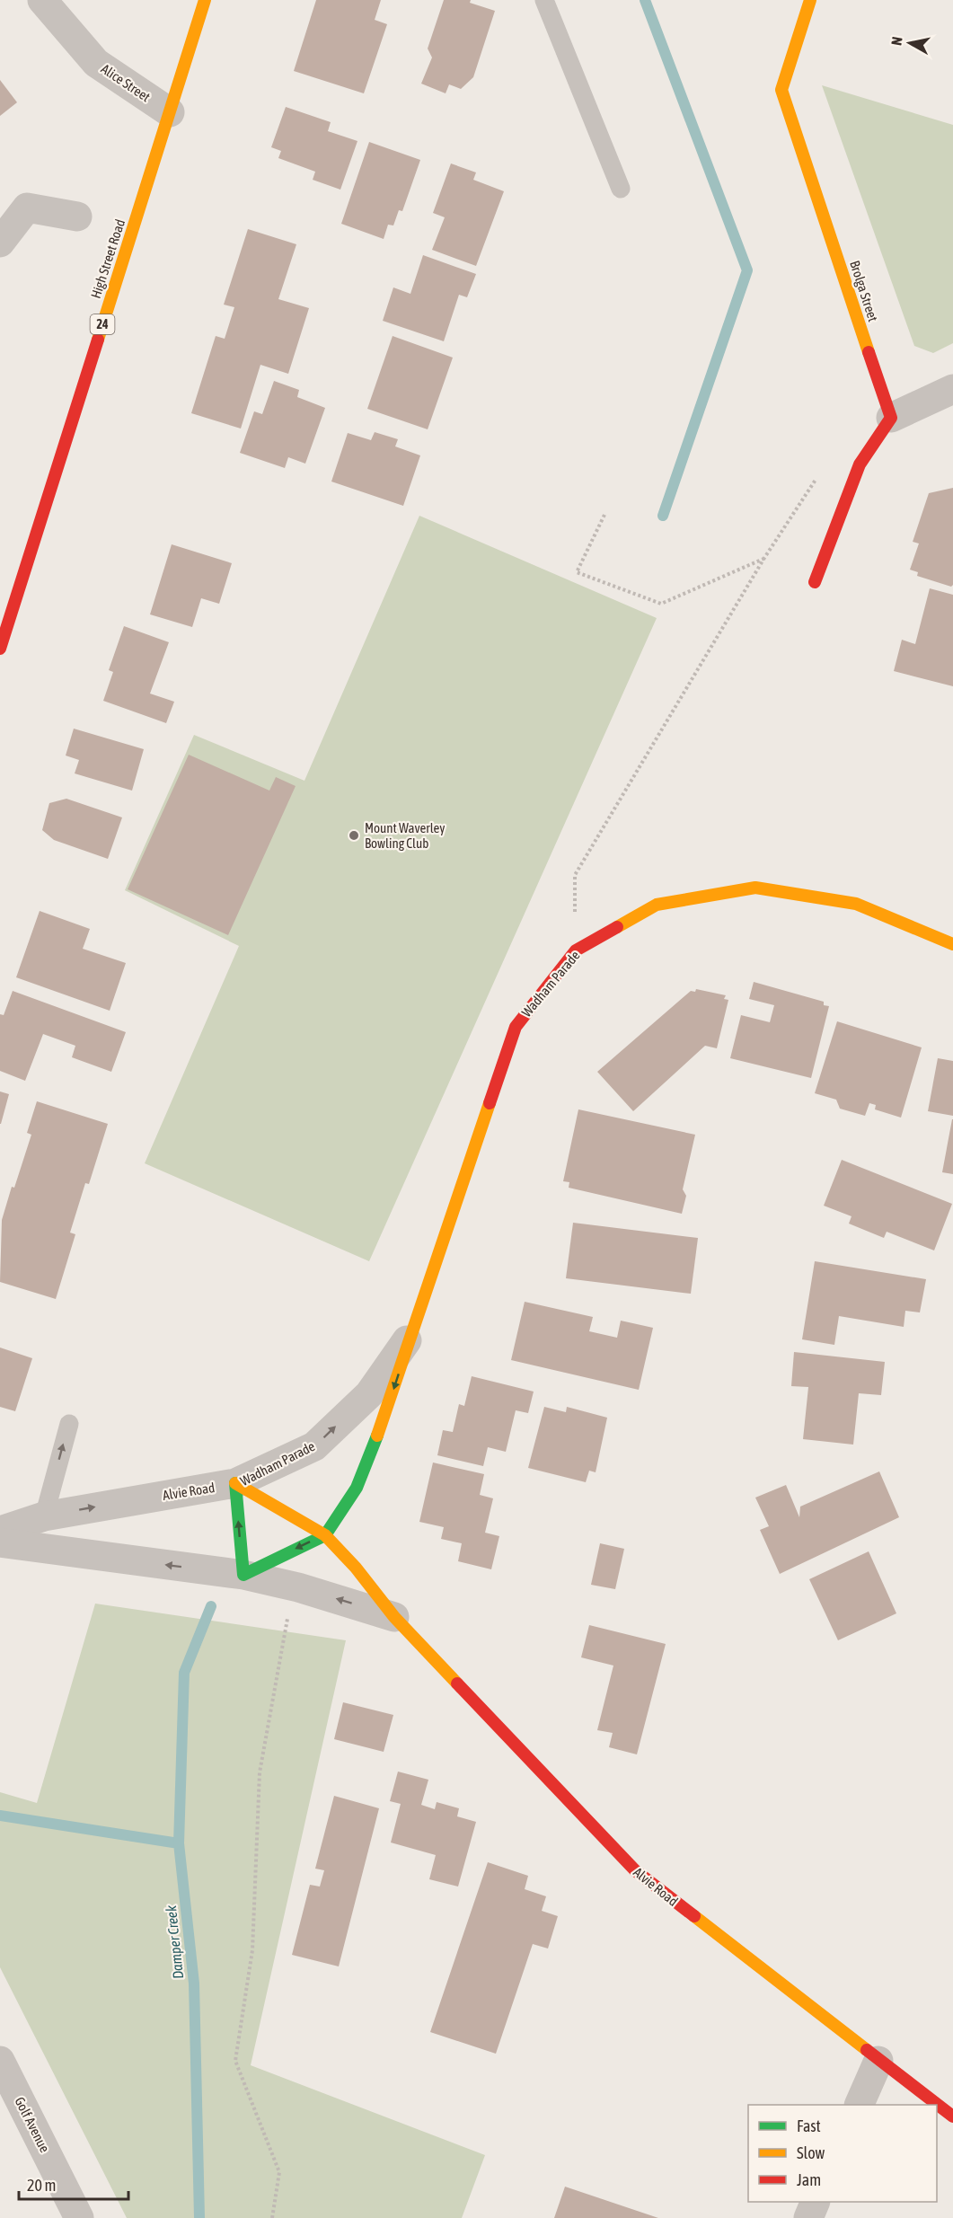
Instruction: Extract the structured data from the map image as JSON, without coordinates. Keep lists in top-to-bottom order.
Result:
{
  "streets": {
    "street": [
      "Alice Street",
      "High Street Road",
      "Brolga Street",
      "24",
      "Wadham Parade",
      "Alvie Road",
      "Golf Avenue"
    ]
  },
  "crossings": [
    ["Alice Street", "High Street Road"],
    ["Wadham Parade", "Alvie Road"]
  ],
  "water": ["Damper Creek"],
  "places": ["Mount Waverley Bowling Club"],
  "legend": ["Fast", "Slow", "Jam"],
  "scale_bar": "20 m",
  "north": "left"
}
